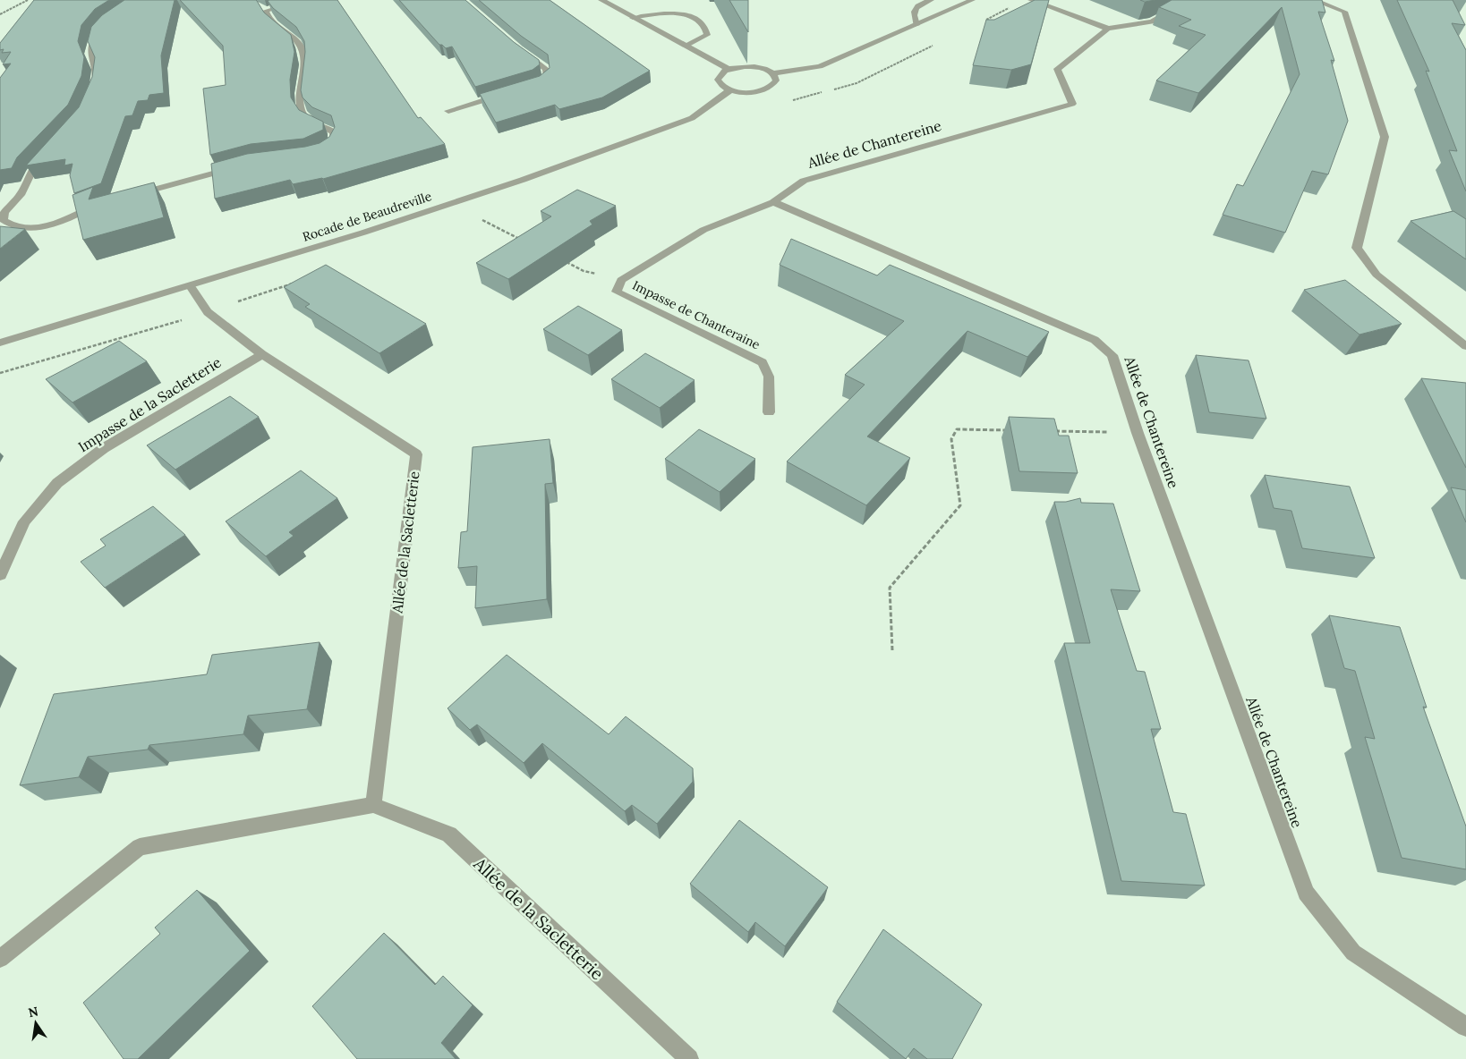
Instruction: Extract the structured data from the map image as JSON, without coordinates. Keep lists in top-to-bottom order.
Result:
{
  "streets": {
    "street": [
      "Allée de Chantereine",
      "Rocade de Beaudreville",
      "Impasse de Chanteraine",
      "Impasse de la Sacletterie",
      "Allée de la Sacletterie"
    ]
  },
  "crossings": [
    ["Allée de Chantereine", "Impasse de Chanteraine"],
    ["Rocade de Beaudreville", "Allée de la Sacletterie"],
    ["Impasse de la Sacletterie", "Allée de la Sacletterie"]
  ],
  "north": "top"
}
